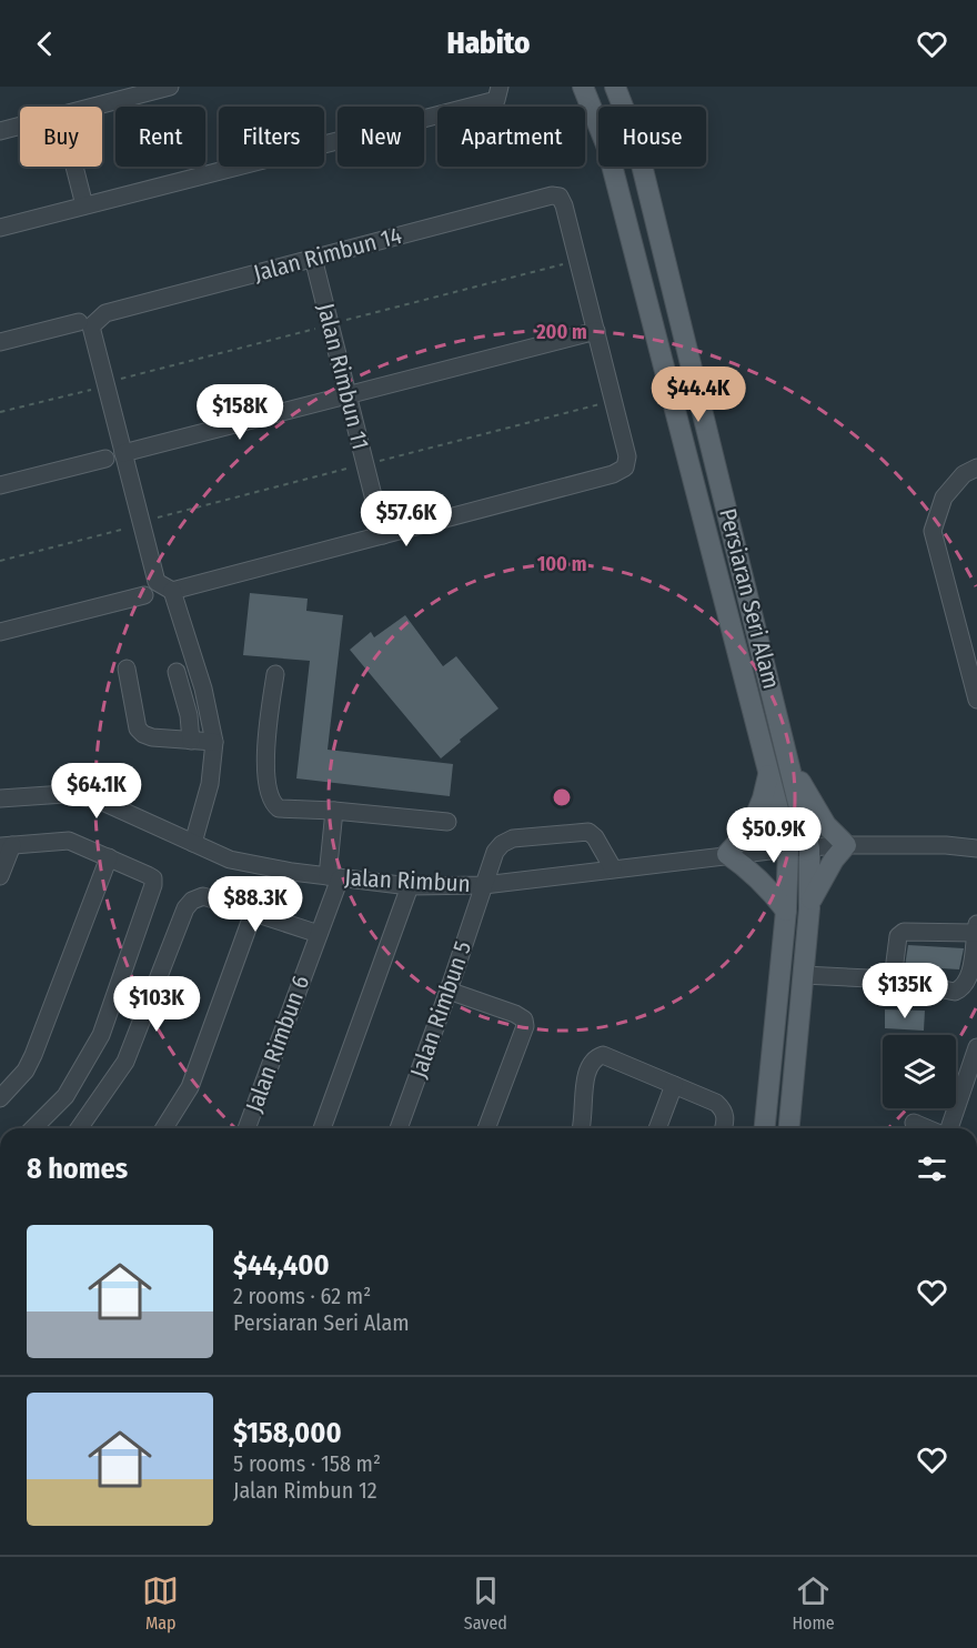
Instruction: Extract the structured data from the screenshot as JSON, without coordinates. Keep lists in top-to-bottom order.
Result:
{
  "streets": {
    "main road": ["Persiaran Seri Alam"],
    "street": [
      "Jalan Rimbun 14",
      "Jalan Rimbun 11",
      "Jalan Rimbun",
      "Jalan Rimbun 5",
      "Jalan Rimbun 6"
    ]
  },
  "crossings": [
    ["Jalan Rimbun 14", "Jalan Rimbun 11"],
    ["Persiaran Seri Alam", "Jalan Rimbun"],
    ["Jalan Rimbun", "Jalan Rimbun 5"],
    ["Jalan Rimbun", "Jalan Rimbun 6"]
  ],
  "page": {
    "header": "Habito",
    "chip": [
      "Buy",
      "Rent",
      "Filters",
      "New",
      "Apartment",
      "House"
    ],
    "price": [
      "$44.4K",
      "$158K",
      "$57.6K",
      "$64.1K",
      "$50.9K",
      "$88.3K",
      "$135K",
      "$103K"
    ],
    "heading": "8 homes",
    "list": [
      {
        "name": "$44,400",
        "note": "2 rooms · 62 m² · Persiaran Seri Alam"
      },
      {
        "name": "$158,000",
        "note": "5 rooms · 158 m² · Jalan Rimbun 12"
      }
    ],
    "tabs": ["Map", "Saved", "Home"]
  },
  "rings": ["200 m", "100 m"]
}
